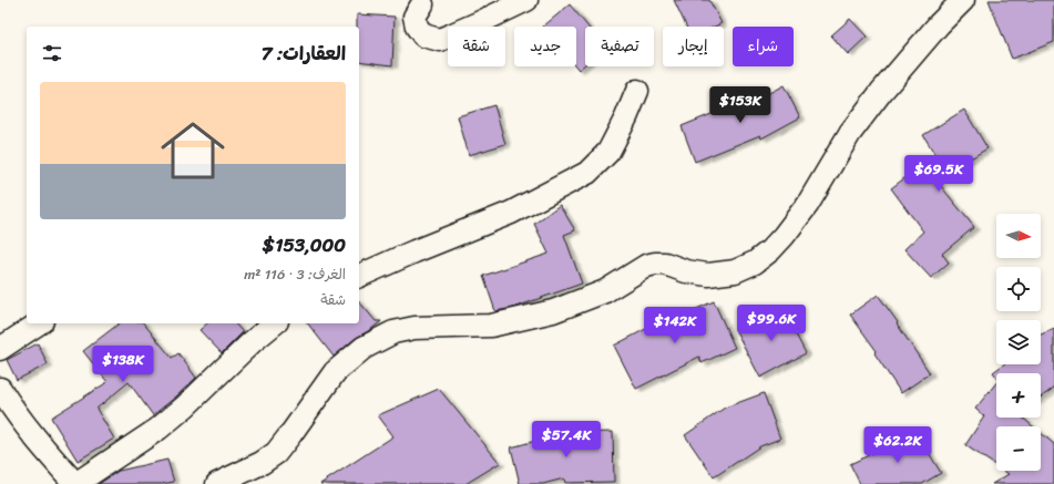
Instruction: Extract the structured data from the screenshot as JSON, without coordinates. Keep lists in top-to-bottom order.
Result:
{
  "north": "right",
  "page": {
    "chip": [
      "شراء",
      "إيجار",
      "تصفية",
      "جديد",
      "شقة"
    ],
    "heading": "العقارات: 7",
    "list": [
      {
        "name": "$153,000",
        "note": "الغرف: 3 · 116 m² · شقة"
      }
    ],
    "price": [
      "$153K",
      "$69.5K",
      "$99.6K",
      "$142K",
      "$138K",
      "$57.4K",
      "$62.2K"
    ],
    "map_buttons": ["+", "−"]
  }
}
